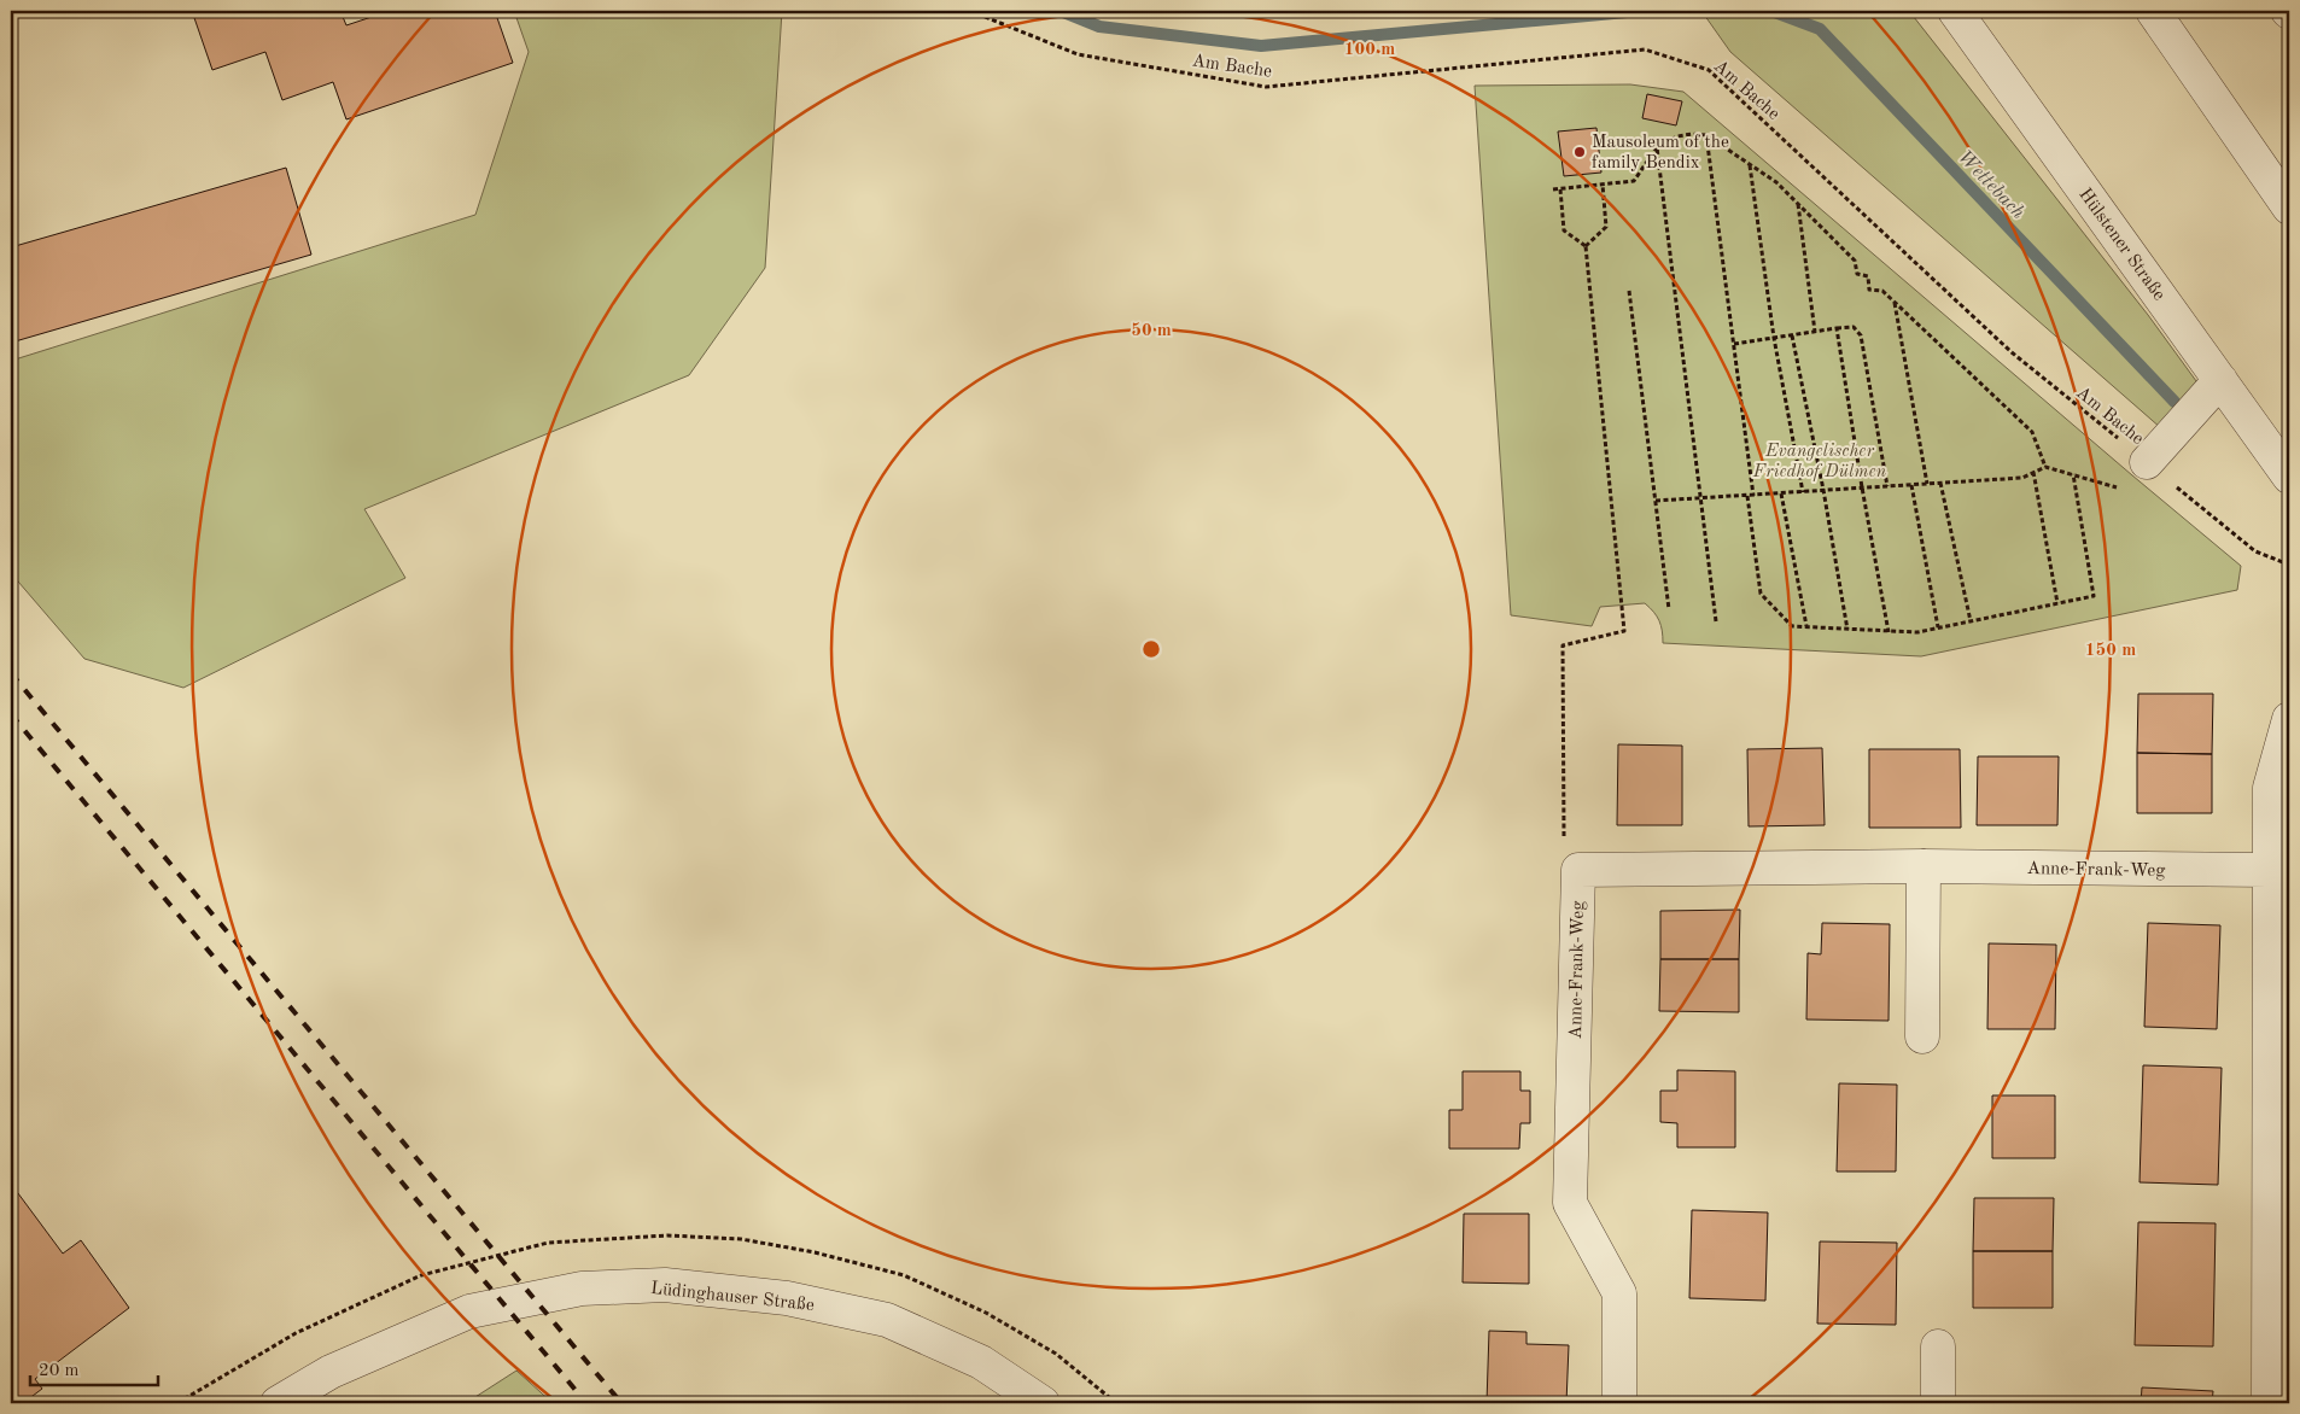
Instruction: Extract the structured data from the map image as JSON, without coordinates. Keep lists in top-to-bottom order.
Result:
{
  "streets": {
    "street": ["Hülstener Straße", "Anne-Frank-Weg", "Lüdinghauser Straße"],
    "path": ["Am Bache"]
  },
  "water": ["Wettebach"],
  "parks": ["Evangelischer Friedhof Dülmen"],
  "places": ["Mausoleum of the family Bendix"],
  "scale_bar": "20 m",
  "rings": ["100 m", "50 m", "150 m"]
}
